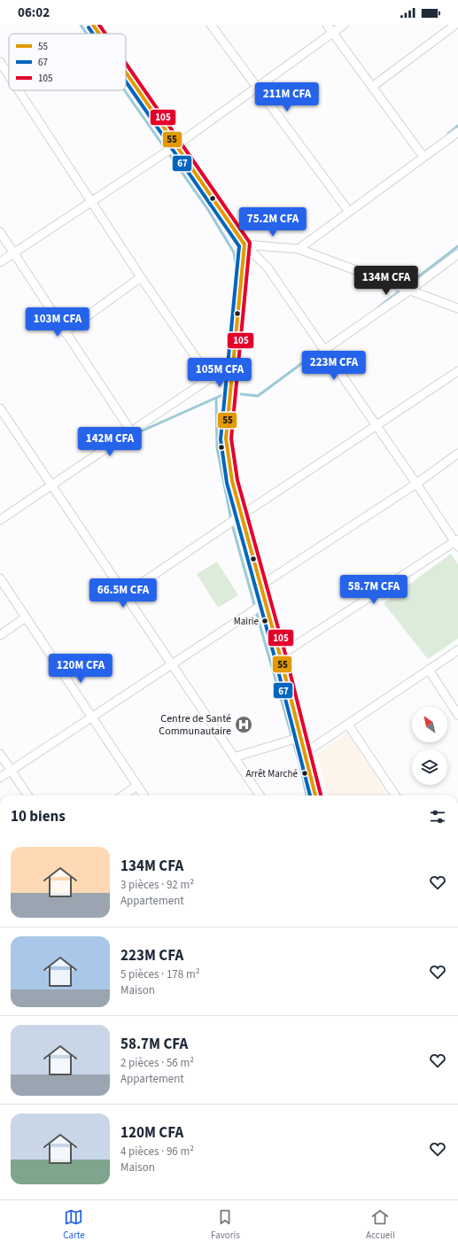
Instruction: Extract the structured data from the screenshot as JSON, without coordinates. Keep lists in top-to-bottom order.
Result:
{
  "places": {
    "other": ["Mairie", "Arrêt Marché"],
    "hospital": ["Centre de Santé Communautaire"]
  },
  "lines": ["transit line 55", "transit line 105", "transit line 67"],
  "legend": ["55", "67", "105"],
  "north": "top left",
  "page": {
    "status": "06:02",
    "price": [
      "211M CFA",
      "75.2M CFA",
      "134M CFA",
      "103M CFA",
      "223M CFA",
      "105M CFA",
      "142M CFA",
      "58.7M CFA",
      "66.5M CFA",
      "120M CFA"
    ],
    "heading": "10 biens",
    "list": [
      {
        "name": "134M CFA",
        "note": "3 pièces · 92 m² · Appartement"
      },
      {
        "name": "223M CFA",
        "note": "5 pièces · 178 m² · Maison"
      },
      {
        "name": "58.7M CFA",
        "note": "2 pièces · 56 m² · Appartement"
      },
      {
        "name": "120M CFA",
        "note": "4 pièces · 96 m² · Maison"
      }
    ],
    "tabs": ["Carte", "Favoris", "Accueil"]
  }
}
